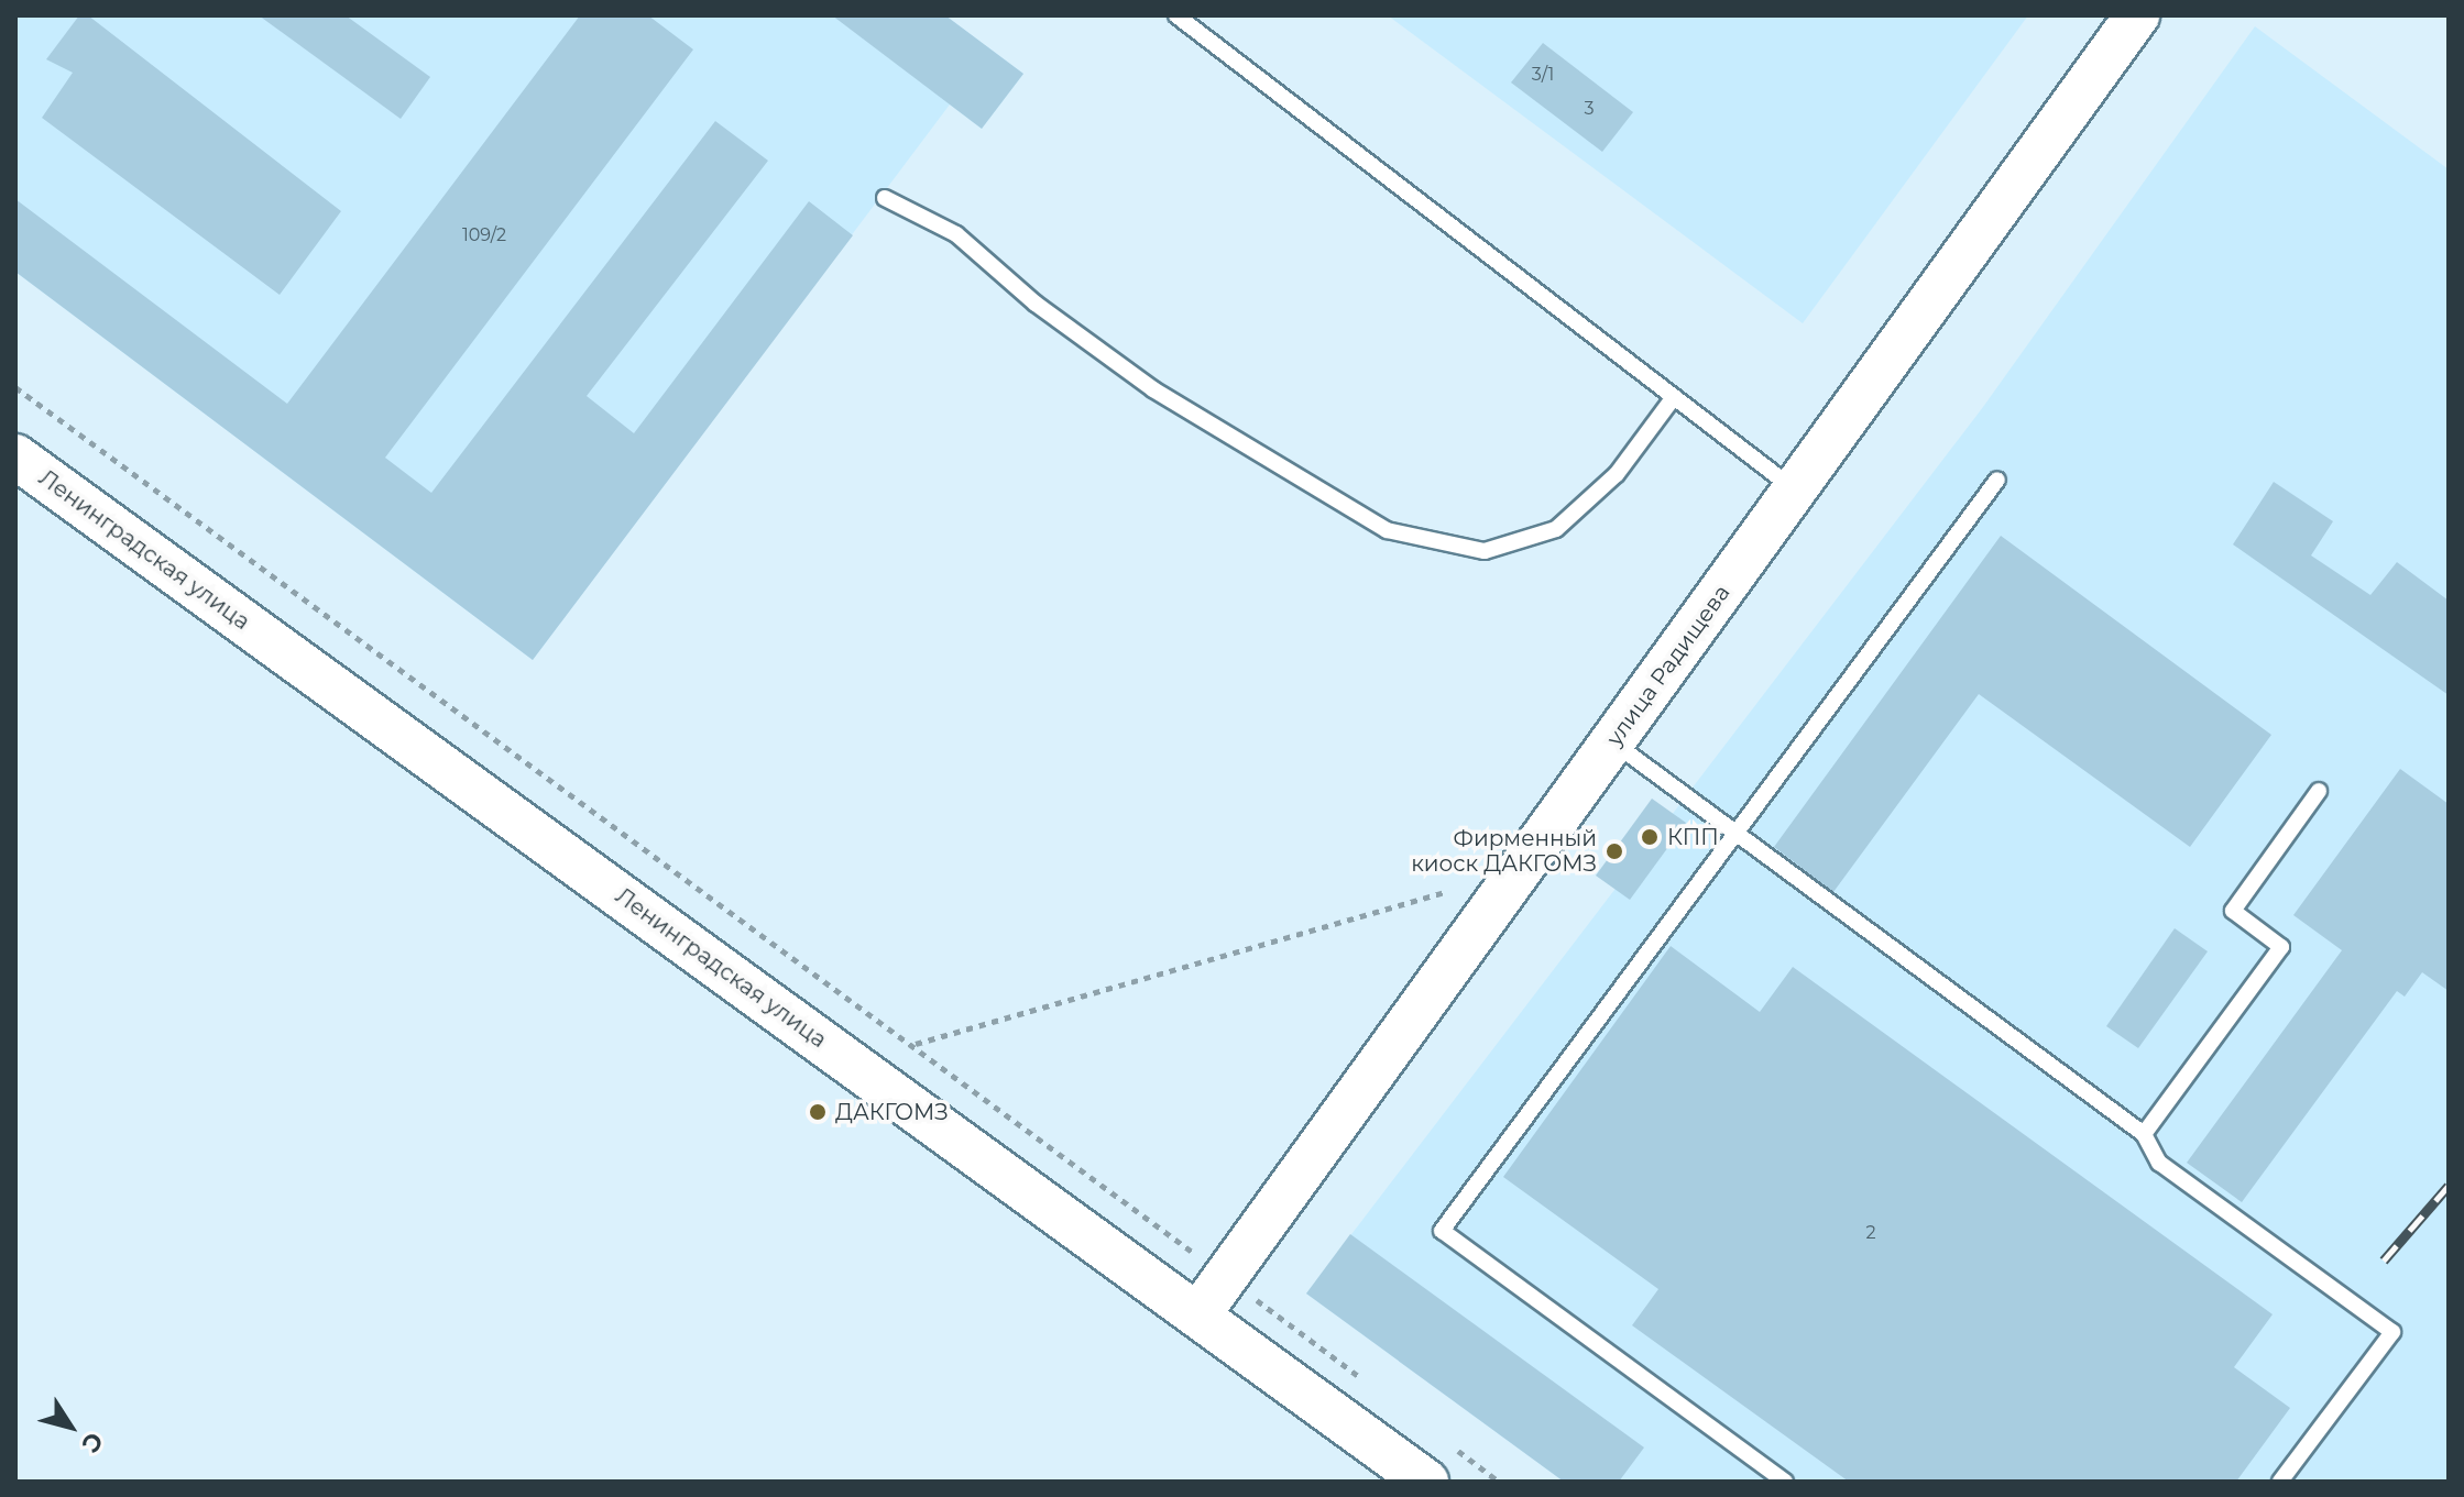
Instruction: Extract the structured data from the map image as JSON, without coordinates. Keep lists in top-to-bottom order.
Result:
{
  "streets": {
    "main road": ["Ленинградская улица", "улица Радищева"]
  },
  "crossings": [
    ["Ленинградская улица", "улица Радищева"]
  ],
  "places": ["КПП", "Фирменный киоск ДАКГОМЗ", "ДАКГОМЗ"],
  "house_numbers": [
    "3/1",
    "3",
    "109/2",
    "2"
  ],
  "north": "bottom right"
}
